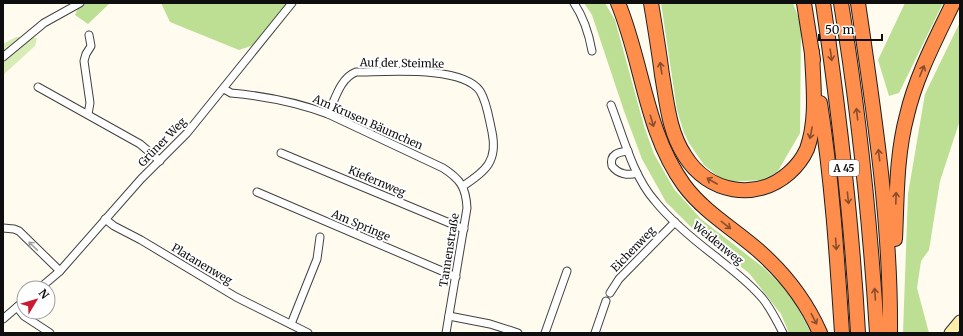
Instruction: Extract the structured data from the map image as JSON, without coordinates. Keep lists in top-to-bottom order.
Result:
{
  "streets": {
    "highway": ["A 45"],
    "street": [
      "Auf der Steimke",
      "Am Krusen Bäumchen",
      "Grüner Weg",
      "Kiefernweg",
      "Am Springe",
      "Weidenweg",
      "Eichenweg",
      "Tannenstraße",
      "Platanenweg"
    ]
  },
  "crossings": [
    ["Auf der Steimke", "Am Krusen Bäumchen"],
    ["Auf der Steimke", "Tannenstraße"],
    ["Am Krusen Bäumchen", "Grüner Weg"],
    ["Am Krusen Bäumchen", "Tannenstraße"],
    ["Grüner Weg", "Platanenweg"],
    ["Kiefernweg", "Tannenstraße"],
    ["Am Springe", "Tannenstraße"],
    ["Weidenweg", "Eichenweg"]
  ],
  "scale_bar": "50 m",
  "north": "top right"
}
